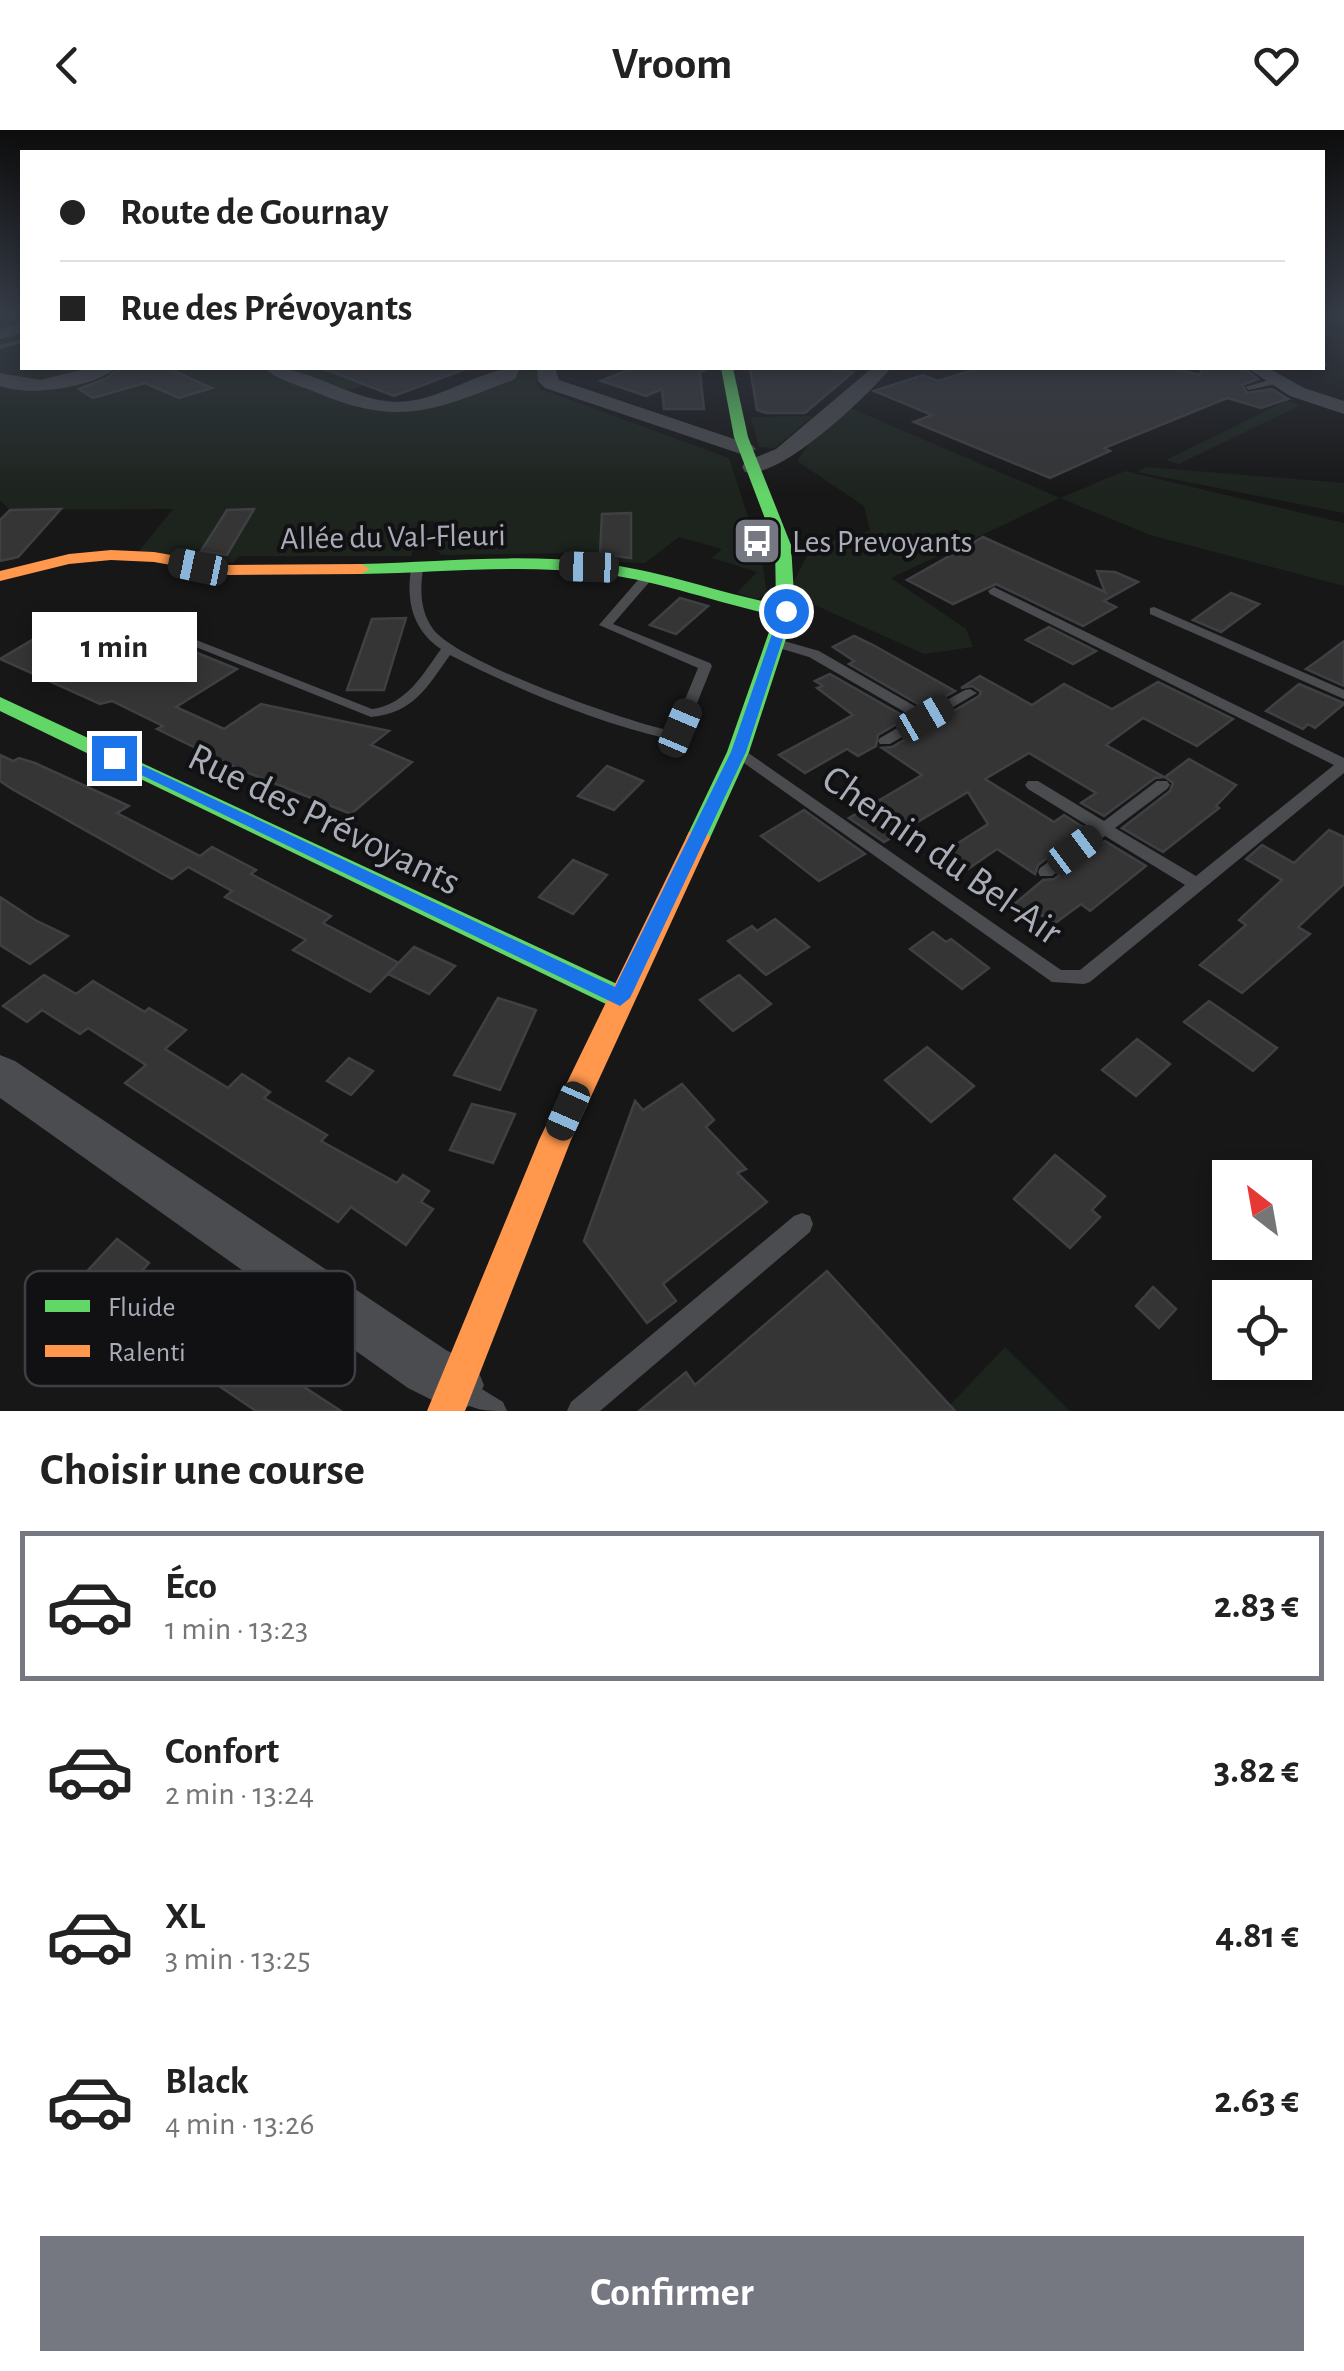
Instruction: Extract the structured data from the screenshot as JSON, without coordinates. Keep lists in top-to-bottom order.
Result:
{
  "streets": {
    "street": ["Allée du Val-Fleuri", "Rue des Prévoyants"],
    "lane": ["Chemin du Bel-Air"]
  },
  "places": {
    "bus stop": ["Les Prevoyants"]
  },
  "legend": ["Fluide", "Ralenti"],
  "north": "top left",
  "page": {
    "header": "Vroom",
    "banner": ["Route de Gournay", "Rue des Prévoyants"],
    "bubble": "1 min",
    "heading": "Choisir une course",
    "list": [
      {
        "name": "Éco",
        "note": "1 min · 13:23",
        "value": "2.83 €"
      },
      {
        "name": "Confort",
        "note": "2 min · 13:24",
        "value": "3.82 €"
      },
      {
        "name": "XL",
        "note": "3 min · 13:25",
        "value": "4.81 €"
      },
      {
        "name": "Black",
        "note": "4 min · 13:26",
        "value": "2.63 €"
      }
    ],
    "buttons": "Confirmer"
  }
}
